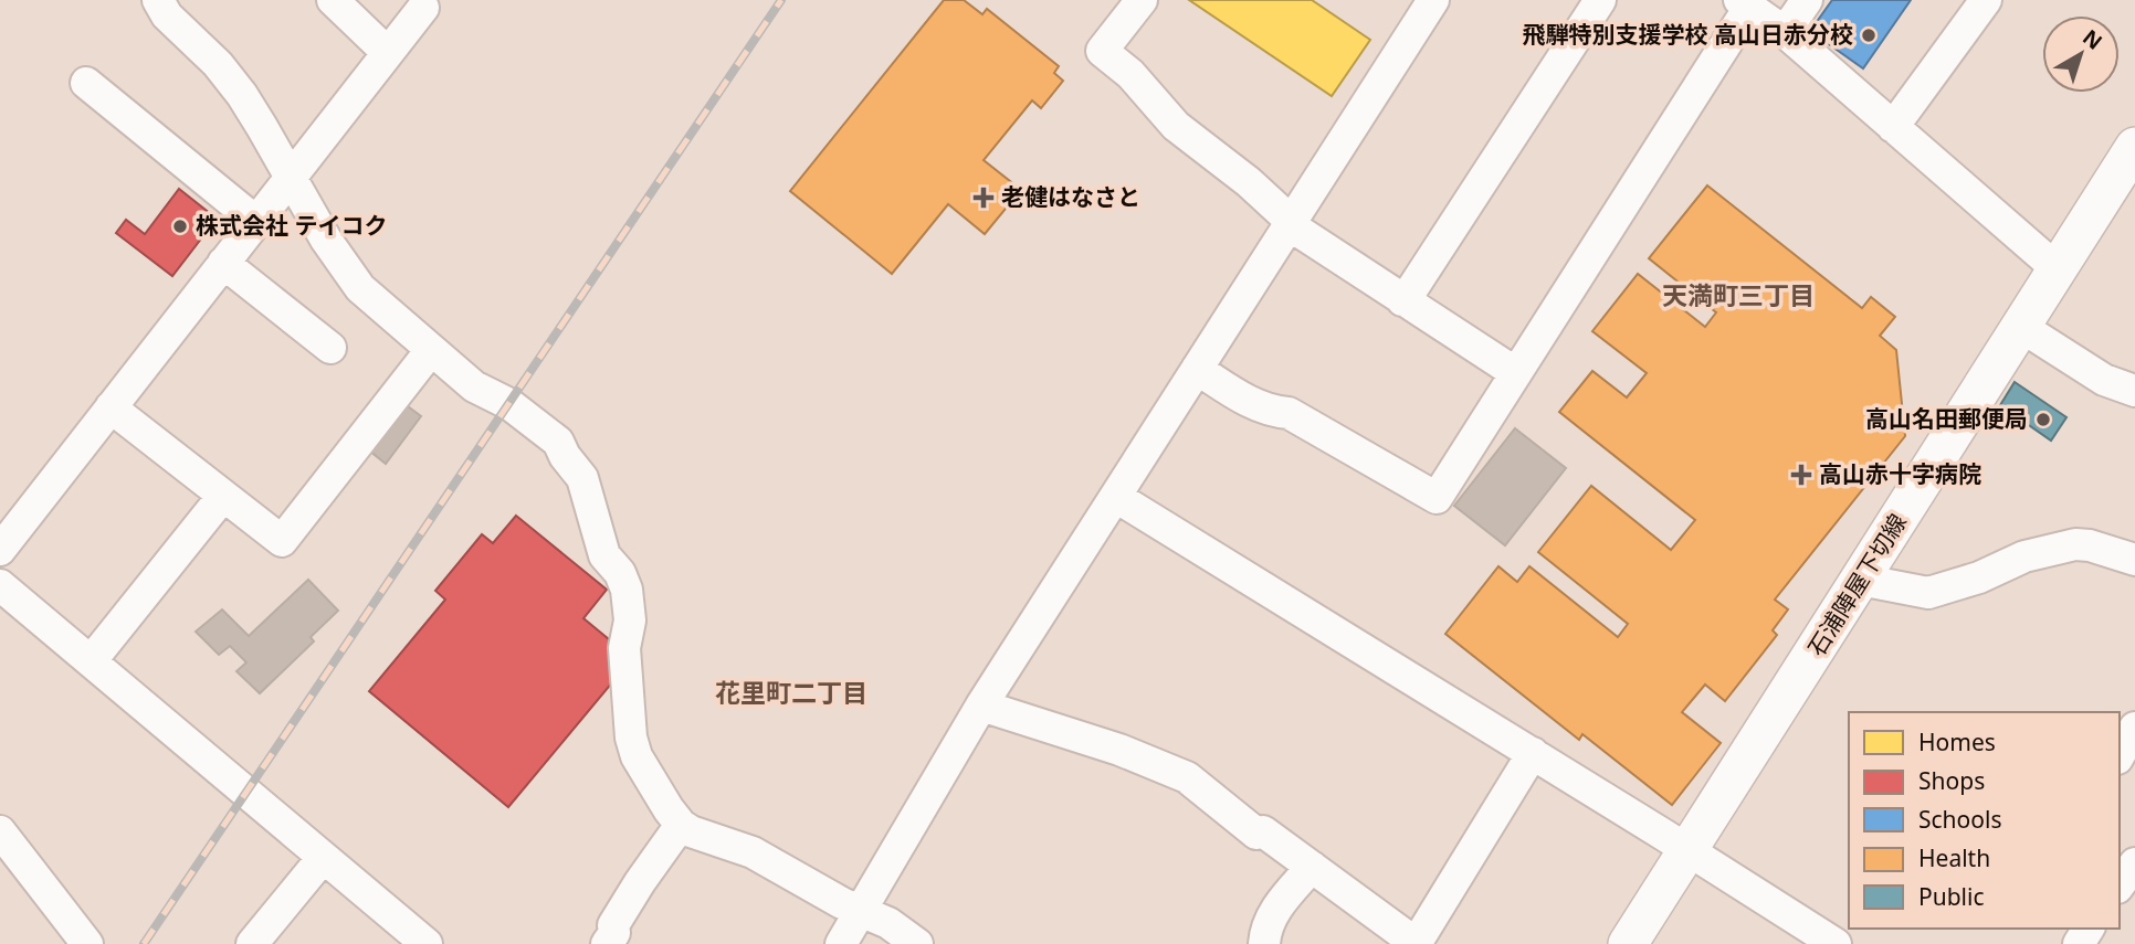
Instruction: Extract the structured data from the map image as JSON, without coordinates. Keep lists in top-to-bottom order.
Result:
{
  "streets": {
    "main road": ["石浦陣屋下切線"]
  },
  "districts": ["天満町三丁目", "花里町二丁目"],
  "places": {
    "other": ["飛騨特別支援学校 高山日赤分校", "株式会社 テイコク", "高山名田郵便局"],
    "health": ["老健はなさと", "高山赤十字病院"]
  },
  "legend": [
    "Homes",
    "Shops",
    "Schools",
    "Health",
    "Public"
  ],
  "north": "top right"
}
